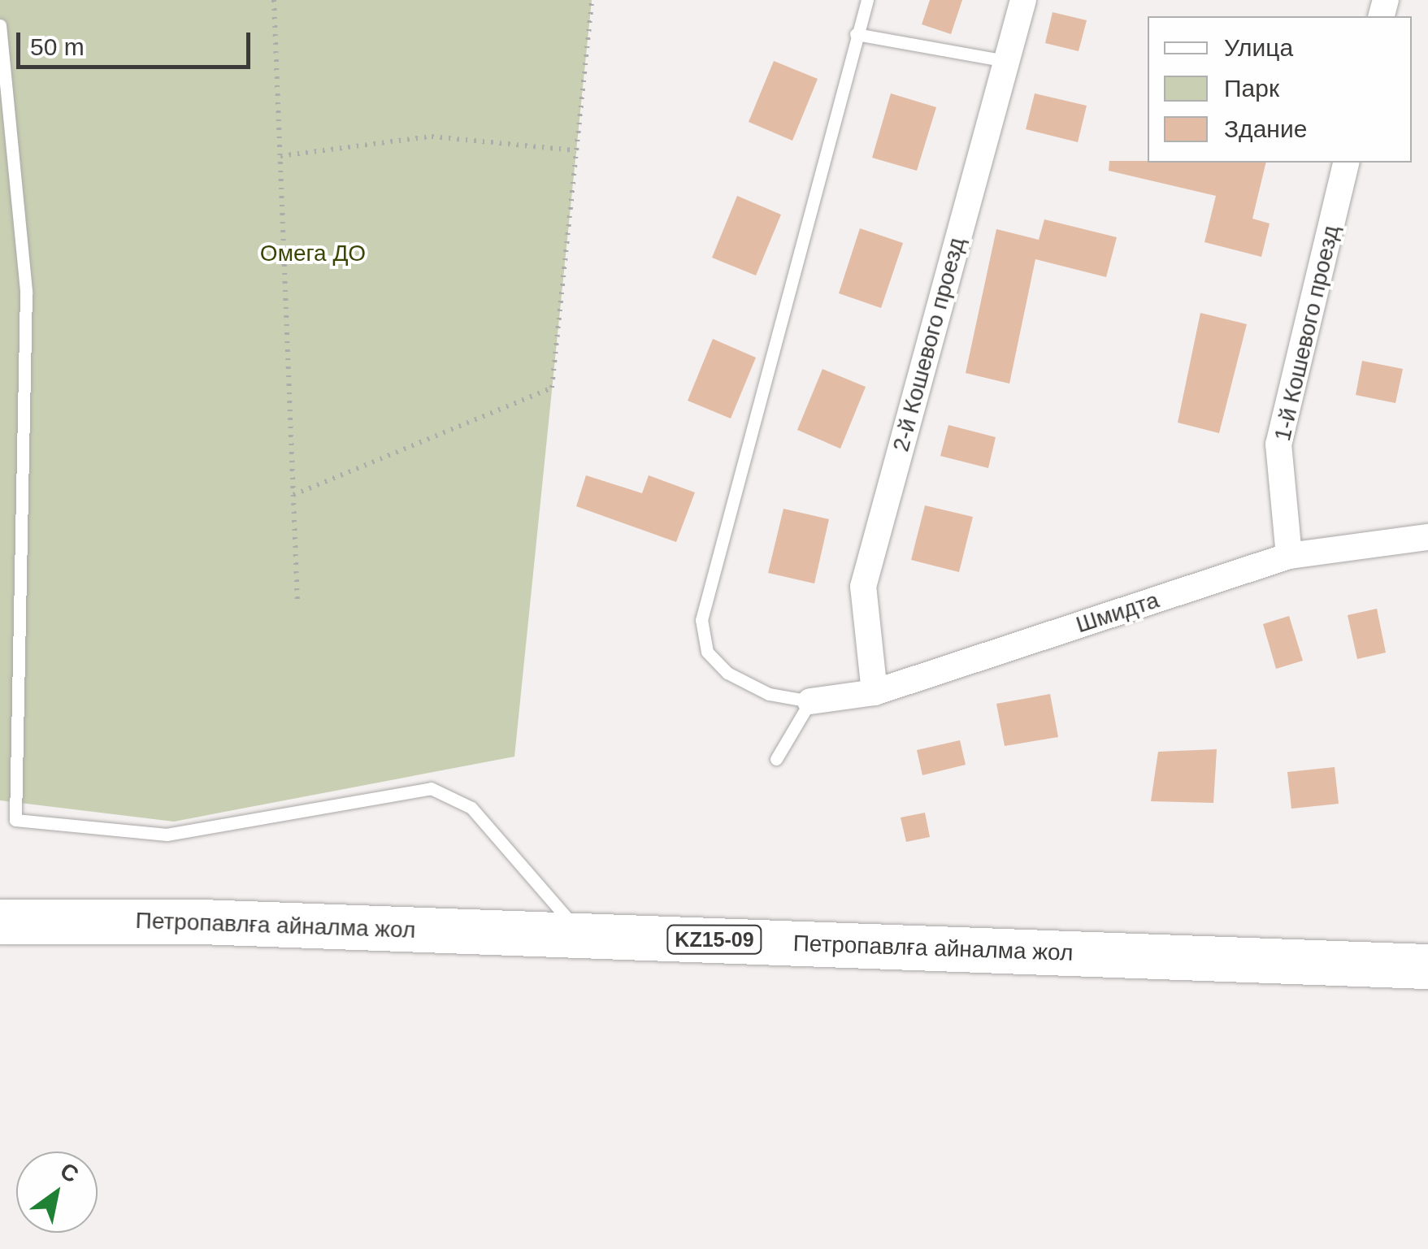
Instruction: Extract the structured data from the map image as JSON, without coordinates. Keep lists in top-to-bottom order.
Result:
{
  "streets": {
    "highway": ["Петропавлға айналма жол", "KZ15-09"],
    "street": ["1-й Кошевого проезд", "2-й Кошевого проезд", "Шмидта"]
  },
  "crossings": [
    ["1-й Кошевого проезд", "Шмидта"],
    ["2-й Кошевого проезд", "Шмидта"]
  ],
  "parks": ["Омега ДО"],
  "legend": ["Улица", "Парк", "Здание"],
  "scale_bar": "50 m",
  "north": "top right"
}
